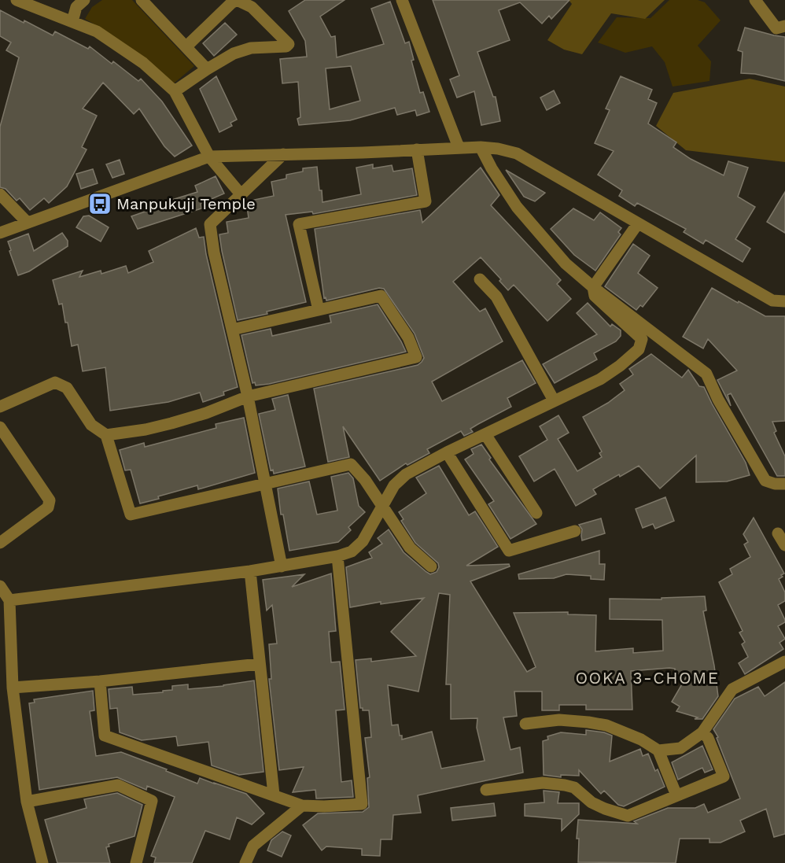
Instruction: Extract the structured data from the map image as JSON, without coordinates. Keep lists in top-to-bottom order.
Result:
{
  "districts": ["OOKA 3-CHOME"],
  "places": {
    "bus stop": ["Manpukuji Temple"]
  }
}
